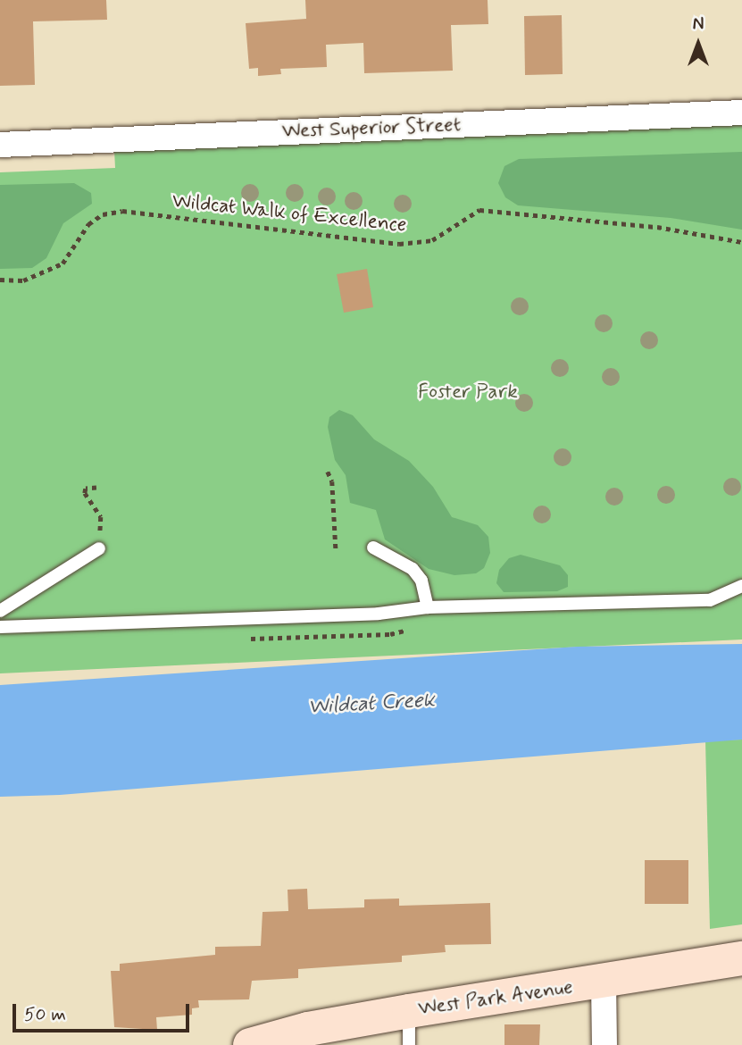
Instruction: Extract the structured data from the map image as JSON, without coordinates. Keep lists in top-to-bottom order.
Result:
{
  "streets": {
    "main road": ["West Park Avenue"],
    "street": ["West Superior Street"],
    "path": ["Wildcat Walk of Excellence"]
  },
  "water": ["Wildcat Creek"],
  "parks": ["Foster Park"],
  "scale_bar": "50 m",
  "north": "top"
}
